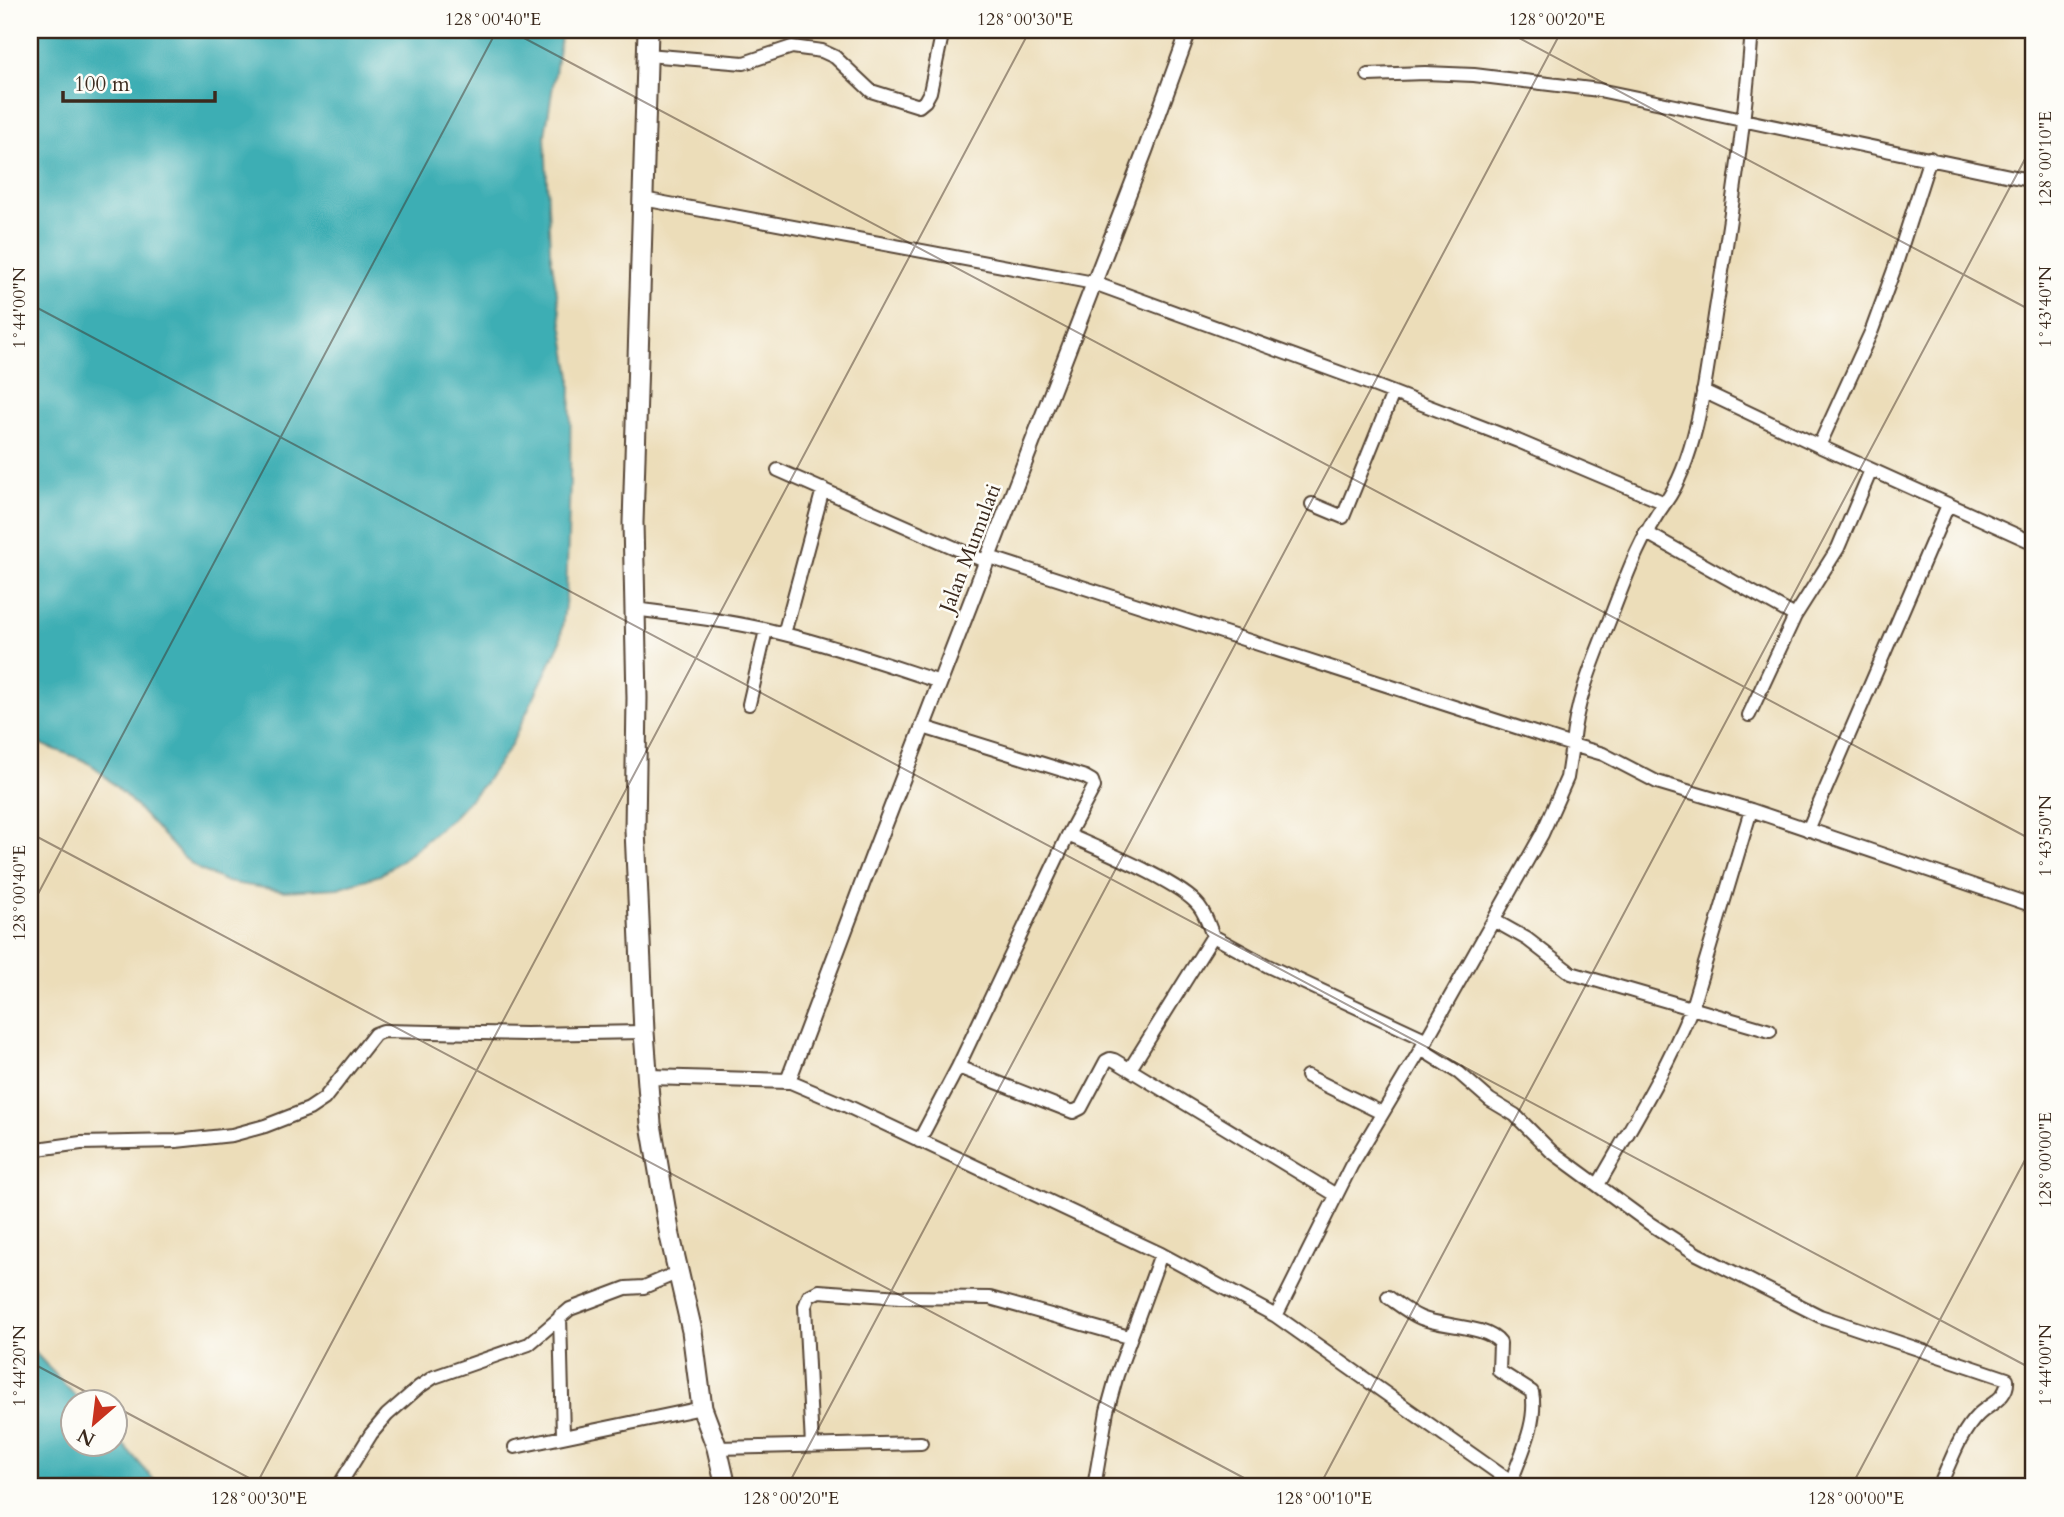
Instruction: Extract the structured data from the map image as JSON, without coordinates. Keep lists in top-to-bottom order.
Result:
{
  "streets": {
    "street": ["Jalan Mumulati"]
  },
  "scale_bar": "100 m",
  "north": "bottom left",
  "coordinates": [
    "128°00'40\"E",
    "128°00'30\"E",
    "128°00'20\"E",
    "128°00'10\"E",
    "1°43'40\"N",
    "1°44'00\"N",
    "1°43'50\"N",
    "128°00'00\"E",
    "1°44'20\"N"
  ]
}
